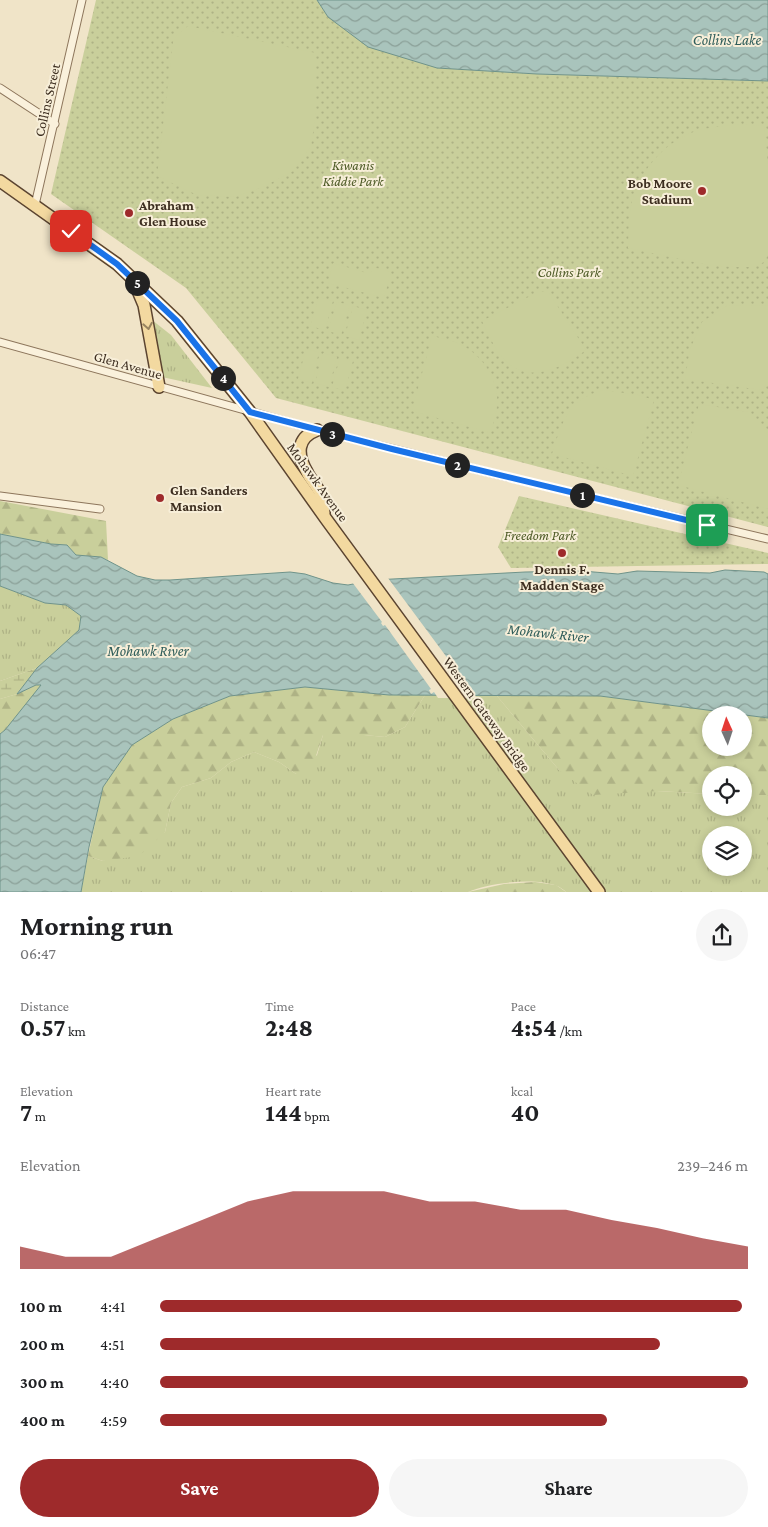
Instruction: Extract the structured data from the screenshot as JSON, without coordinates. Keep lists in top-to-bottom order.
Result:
{
  "streets": {
    "main road": ["Mohawk Avenue", "Western Gateway Bridge"],
    "street": ["Collins Street", "Glen Avenue"]
  },
  "crossings": [
    ["Collins Street", "Mohawk Avenue"],
    ["Glen Avenue", "Mohawk Avenue"],
    ["Mohawk Avenue", "Western Gateway Bridge"]
  ],
  "water": ["Collins Lake", "Mohawk River"],
  "parks": ["Kiwanis Kiddie Park", "Collins Park", "Freedom Park"],
  "places": [
    "Bob Moore Stadium",
    "Abraham Glen House",
    "Glen Sanders Mansion",
    "Dennis F. Madden Stage"
  ],
  "north": "top",
  "page": {
    "pins": [
      "5",
      "4",
      "3",
      "2",
      "1"
    ],
    "heading": ["Morning run", "06:47"],
    "stats": [
      ["Distance", "0.57 km"],
      ["Time", "2:48"],
      ["Pace", "4:54 /km"],
      ["Elevation", "7 m"],
      ["Heart rate", "144 bpm"],
      ["kcal", "40"]
    ],
    "chart": ["Elevation", "239–246 m"],
    "list": [
      {
        "name": "100 m",
        "note": "4:41"
      },
      {
        "name": "200 m",
        "note": "4:51"
      },
      {
        "name": "300 m",
        "note": "4:40"
      },
      {
        "name": "400 m",
        "note": "4:59"
      }
    ],
    "buttons": ["Save", "Share"]
  }
}
